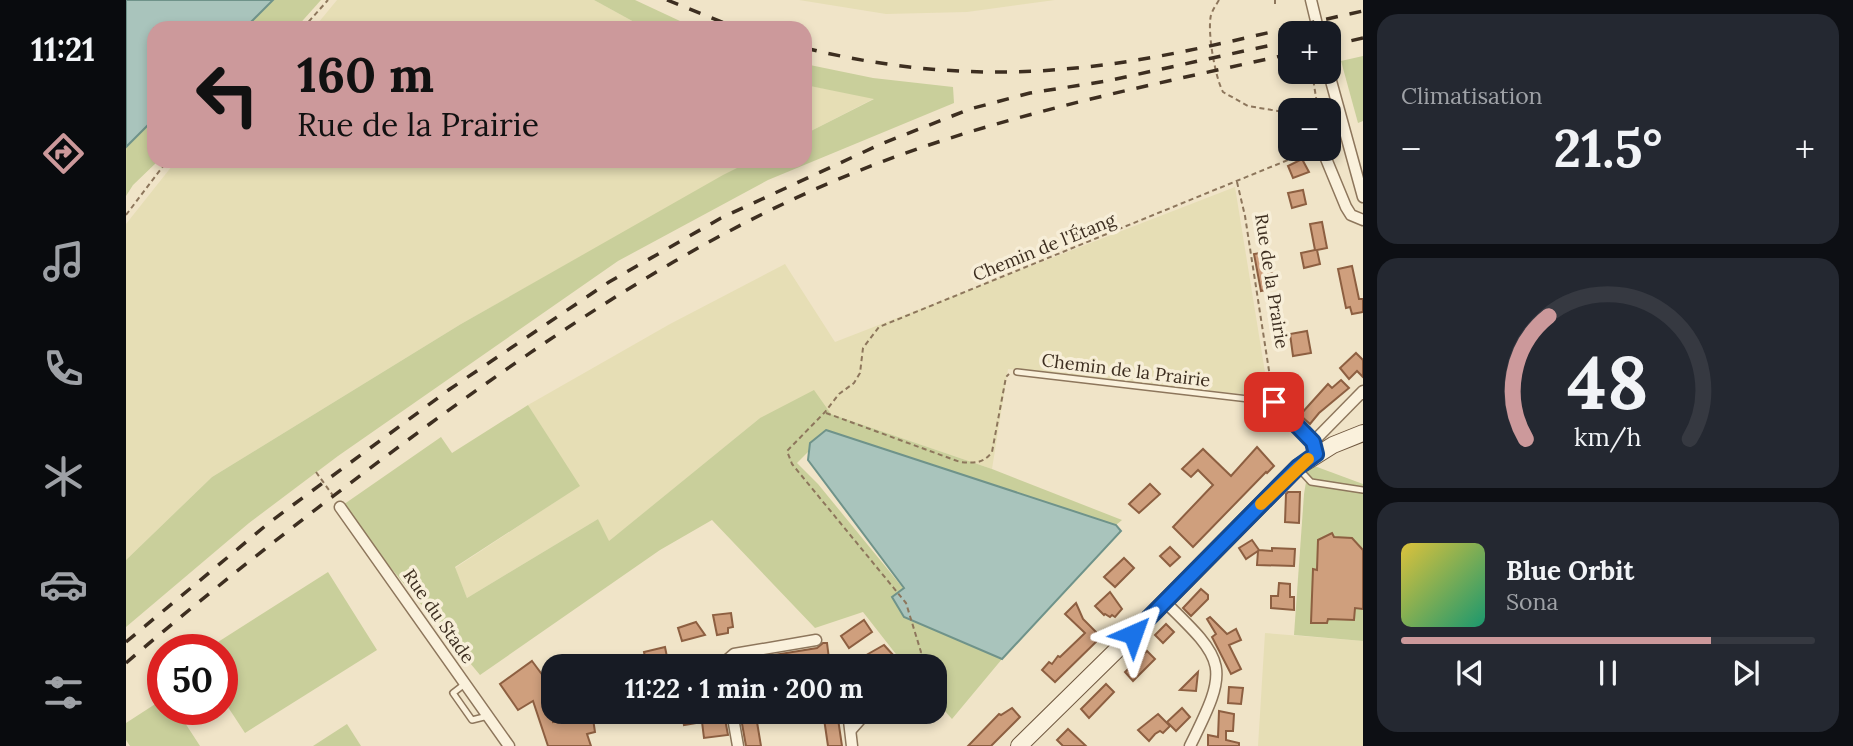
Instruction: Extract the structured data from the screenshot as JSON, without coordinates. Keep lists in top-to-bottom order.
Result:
{
  "streets": {
    "street": ["Rue du Stade"],
    "lane": ["Chemin de la Prairie"],
    "path": ["Chemin de l'Étang", "Rue de la Prairie"]
  },
  "crossings": [
    ["Chemin de l'Étang", "Rue de la Prairie"],
    ["Rue de la Prairie", "Chemin de la Prairie"]
  ],
  "page": {
    "tabs": "11:21",
    "tile": "Climatisation",
    "map_buttons": ["+", "−"],
    "turn": ["160 m", "Rue de la Prairie"],
    "heat": ["−", "21.5°", "+"],
    "song": ["Blue Orbit", "Sona"],
    "limit": "50",
    "trip": "11:22 · 1 min · 200 m",
    "gauge": ["48", "km/h"]
  }
}
